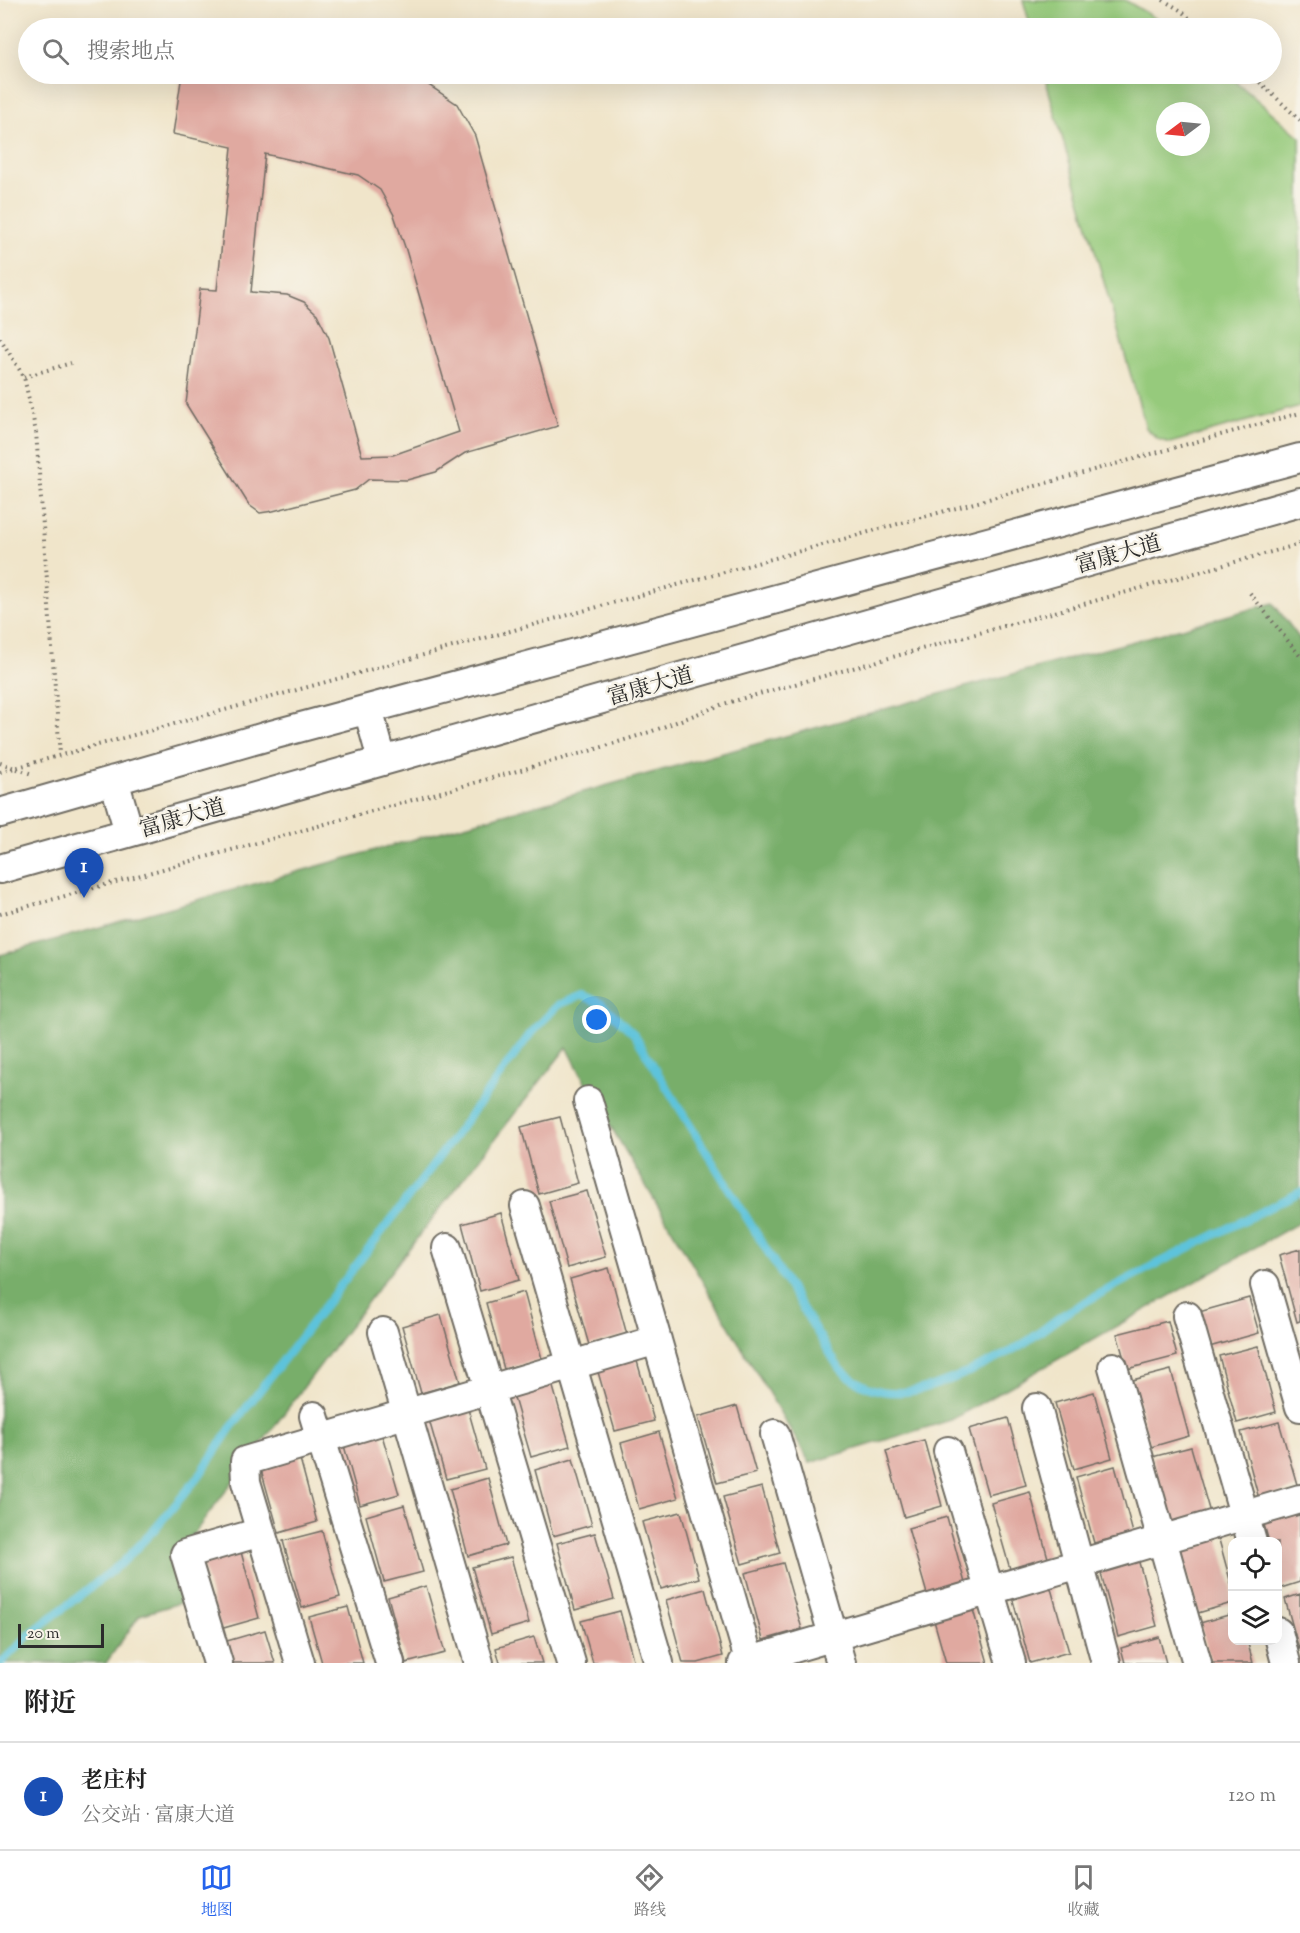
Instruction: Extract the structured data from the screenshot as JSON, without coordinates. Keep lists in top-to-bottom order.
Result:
{
  "streets": {
    "street": ["富康大道"]
  },
  "scale_bar": "20 m",
  "north": "left",
  "page": {
    "search": "搜索地点",
    "pins": "1",
    "scale": "20 m",
    "heading": "附近",
    "list": [
      {
        "mark": "1",
        "name": "老庄村",
        "note": "公交站 · 富康大道",
        "value": "120 m"
      }
    ],
    "nav": ["地图", "路线", "收藏"]
  }
}
